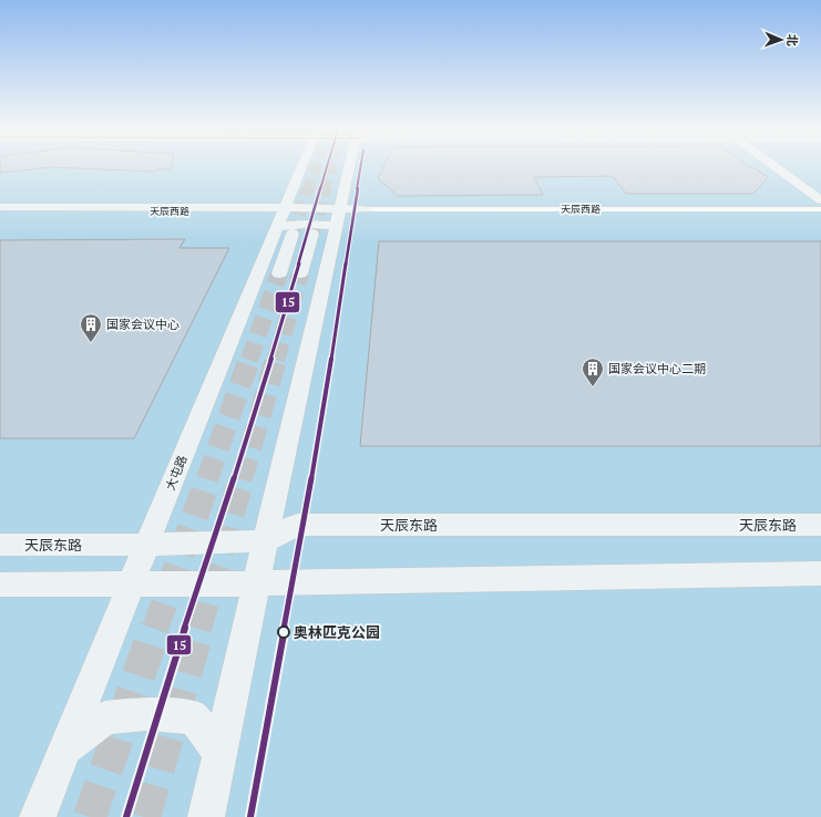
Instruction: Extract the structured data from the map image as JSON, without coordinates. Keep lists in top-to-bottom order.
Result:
{
  "streets": {
    "street": ["天辰西路", "大屯路", "天辰东路"]
  },
  "crossings": [
    ["天辰西路", "大屯路"],
    ["大屯路", "天辰东路"]
  ],
  "places": {
    "building": ["国家会议中心", "国家会议中心二期"],
    "other": ["奥林匹克公园"]
  },
  "lines": ["transit line 15"],
  "north": "right"
}
